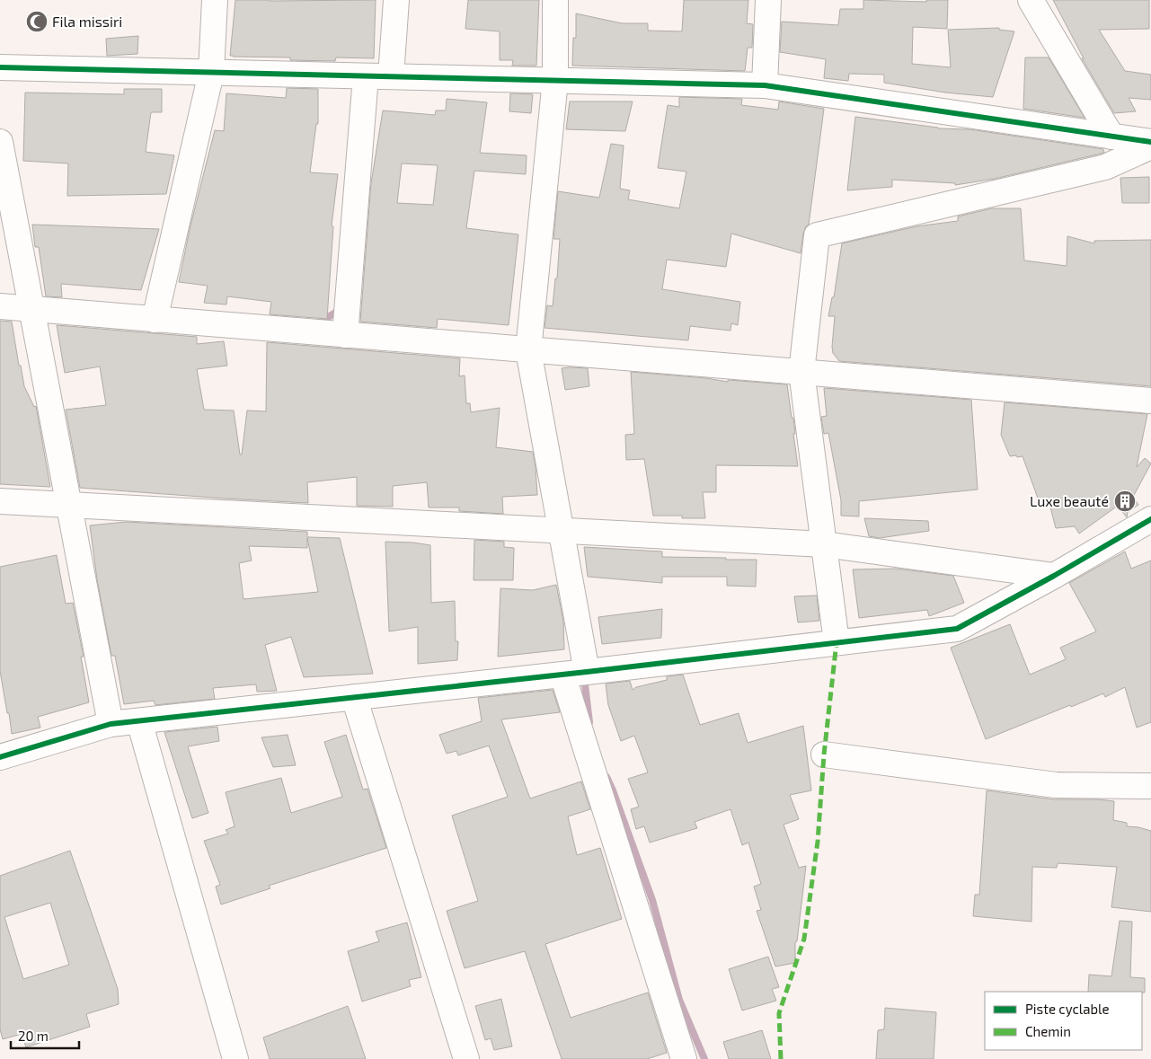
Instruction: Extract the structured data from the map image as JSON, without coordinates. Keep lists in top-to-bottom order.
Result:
{
  "places": {
    "mosque": ["Fila missiri"],
    "building": ["Luxe beauté"]
  },
  "legend": ["Piste cyclable", "Chemin"],
  "scale_bar": "20 m"
}
